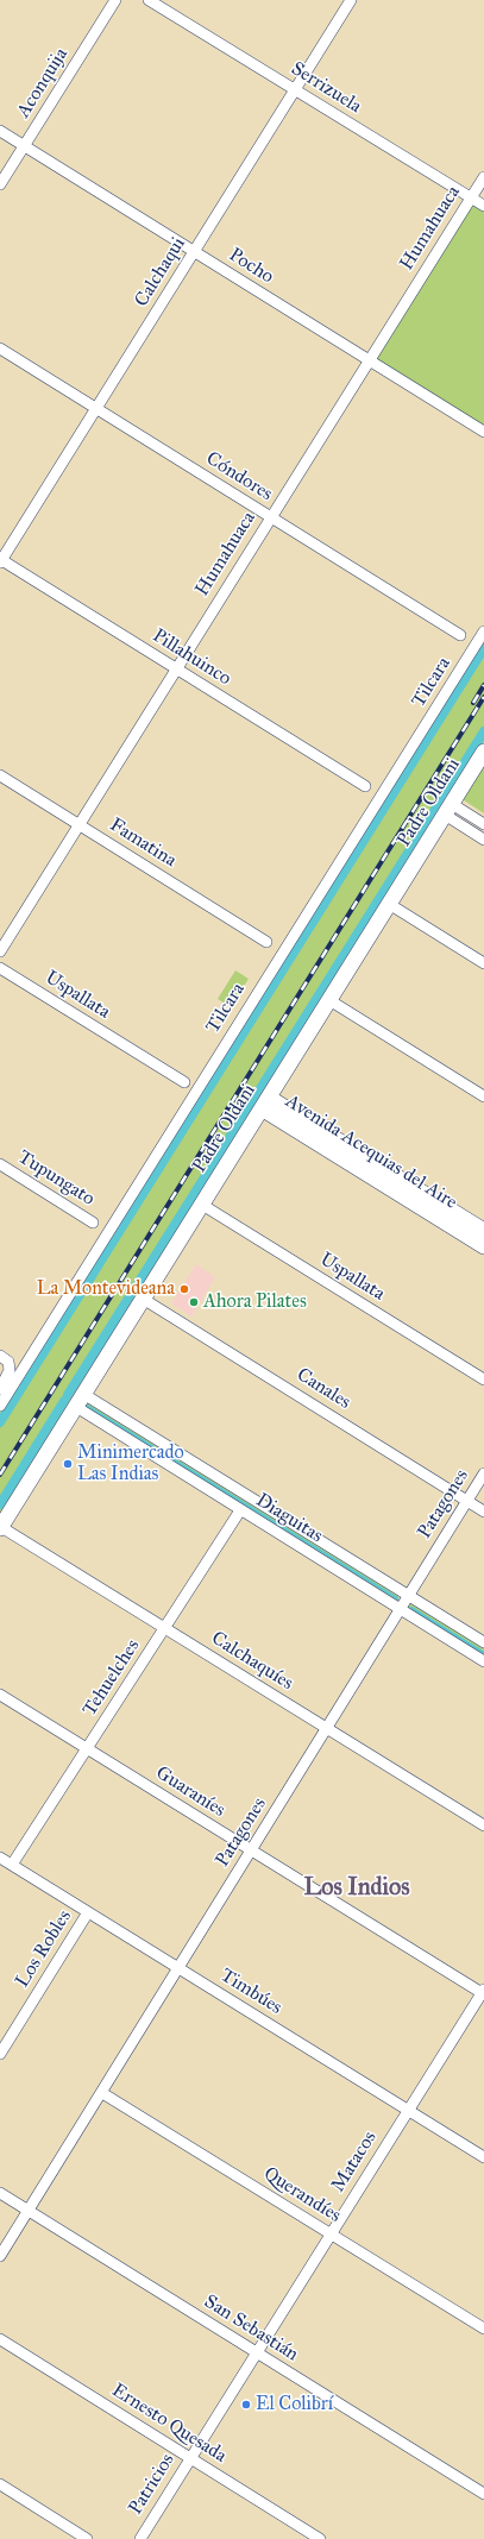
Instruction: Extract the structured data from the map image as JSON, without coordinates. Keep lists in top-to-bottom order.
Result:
{
  "streets": {
    "main road": ["Padre Oldani", "Avenida Acequias del Aire"],
    "street": [
      "Aconquija",
      "Serrizuela",
      "Humahuaca",
      "Pocho",
      "Calchaqui",
      "Cóndores",
      "Pillahuinco",
      "Tilcara",
      "Famatina",
      "Uspallata",
      "Tupungato",
      "Canales",
      "Patagones",
      "Diaguitas",
      "Calchaquíes",
      "Tehuelches",
      "Guaraníes",
      "Los Robles",
      "Timbúes",
      "Matacos",
      "Querandíes",
      "San Sebastián",
      "Ernesto Quesada",
      "Patricios"
    ]
  },
  "crossings": [
    ["Aconquija", "Pocho"],
    ["Serrizuela", "Humahuaca"],
    ["Serrizuela", "Calchaqui"],
    ["Humahuaca", "Pocho"],
    ["Humahuaca", "Cóndores"],
    ["Humahuaca", "Pillahuinco"],
    ["Humahuaca", "Famatina"],
    ["Pocho", "Calchaqui"],
    ["Calchaqui", "Cóndores"],
    ["Calchaqui", "Pillahuinco"],
    ["Padre Oldani", "Uspallata"],
    ["Padre Oldani", "Avenida Acequias del Aire"],
    ["Padre Oldani", "Canales"],
    ["Padre Oldani", "Diaguitas"],
    ["Padre Oldani", "Calchaquíes"],
    ["Canales", "Patagones"],
    ["Patagones", "Diaguitas"],
    ["Patagones", "Calchaquíes"],
    ["Patagones", "Guaraníes"],
    ["Patagones", "Timbúes"],
    ["Patagones", "Querandíes"],
    ["Patagones", "San Sebastián"],
    ["Diaguitas", "Tehuelches"],
    ["Calchaquíes", "Tehuelches"],
    ["Tehuelches", "Guaraníes"],
    ["Tehuelches", "Timbúes"],
    ["Guaraníes", "Matacos"],
    ["Los Robles", "Timbúes"],
    ["Timbúes", "Matacos"],
    ["Matacos", "Querandíes"],
    ["Matacos", "San Sebastián"],
    ["Matacos", "Patricios"],
    ["San Sebastián", "Patricios"],
    ["Ernesto Quesada", "Patricios"]
  ],
  "districts": ["Los Indios"],
  "places": [
    "La Montevideana",
    "Ahora Pilates",
    "Minimercado Las Indias",
    "El Colibrí"
  ]
}
